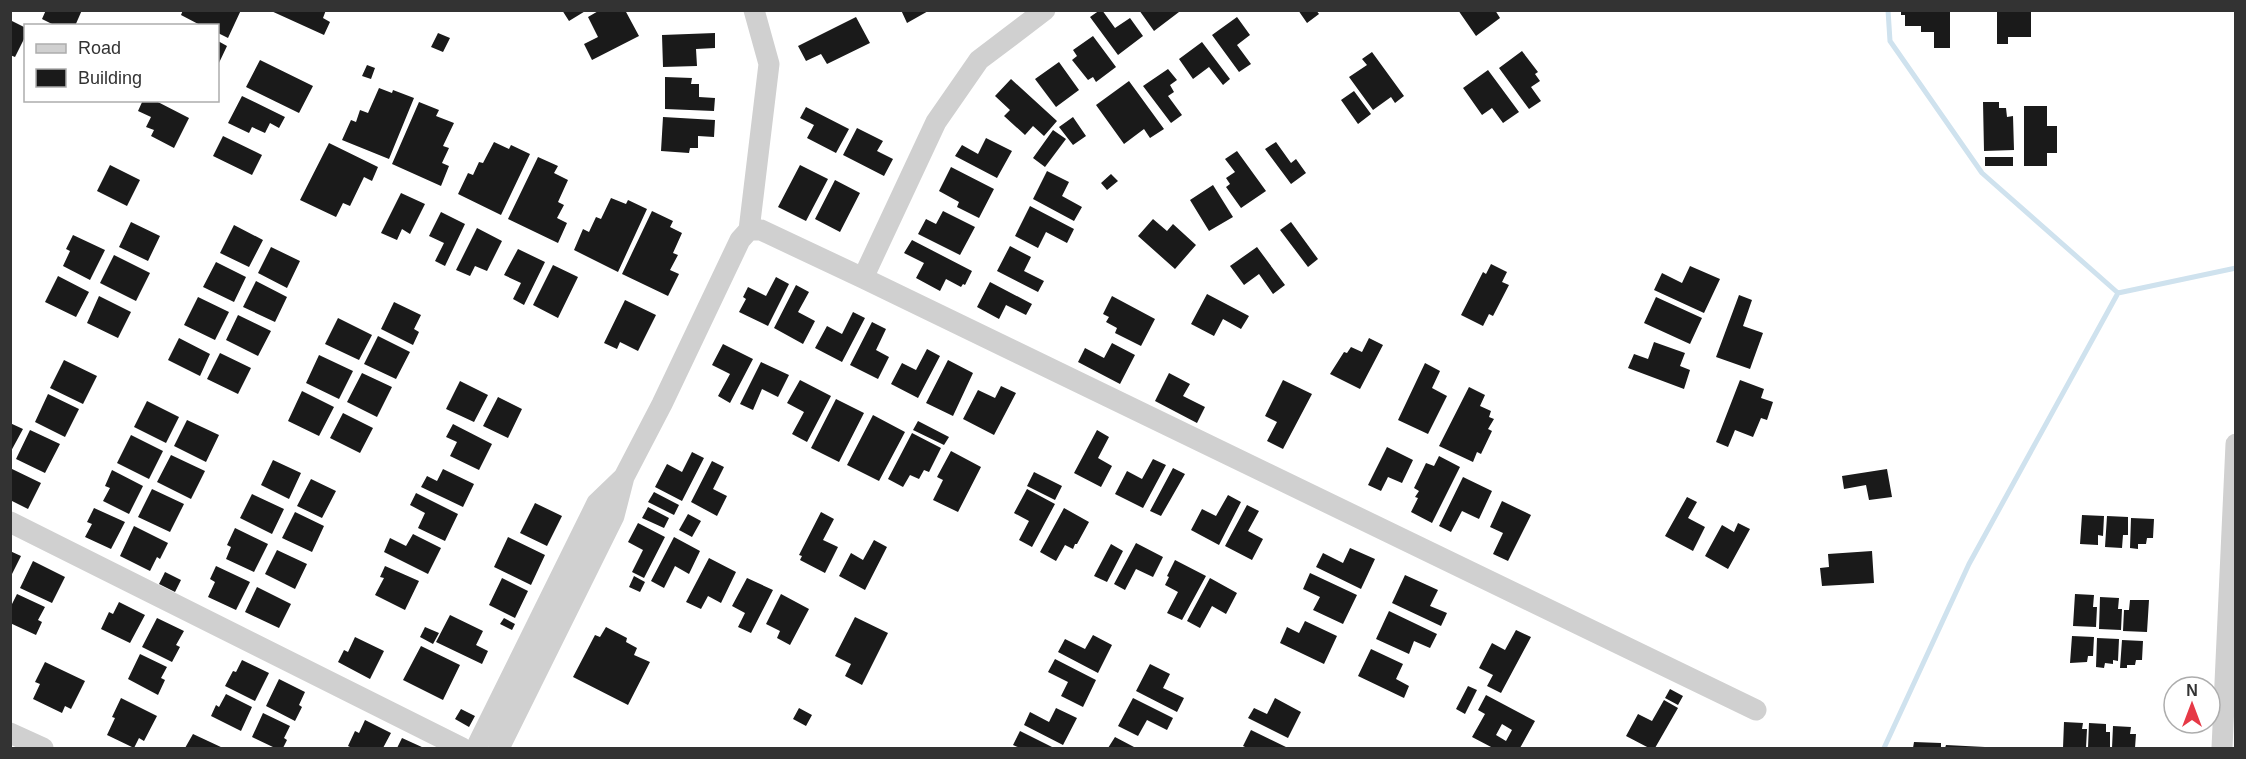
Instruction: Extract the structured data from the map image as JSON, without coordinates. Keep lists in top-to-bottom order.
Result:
{
  "legend": ["Road", "Building"],
  "north": "top"
}
